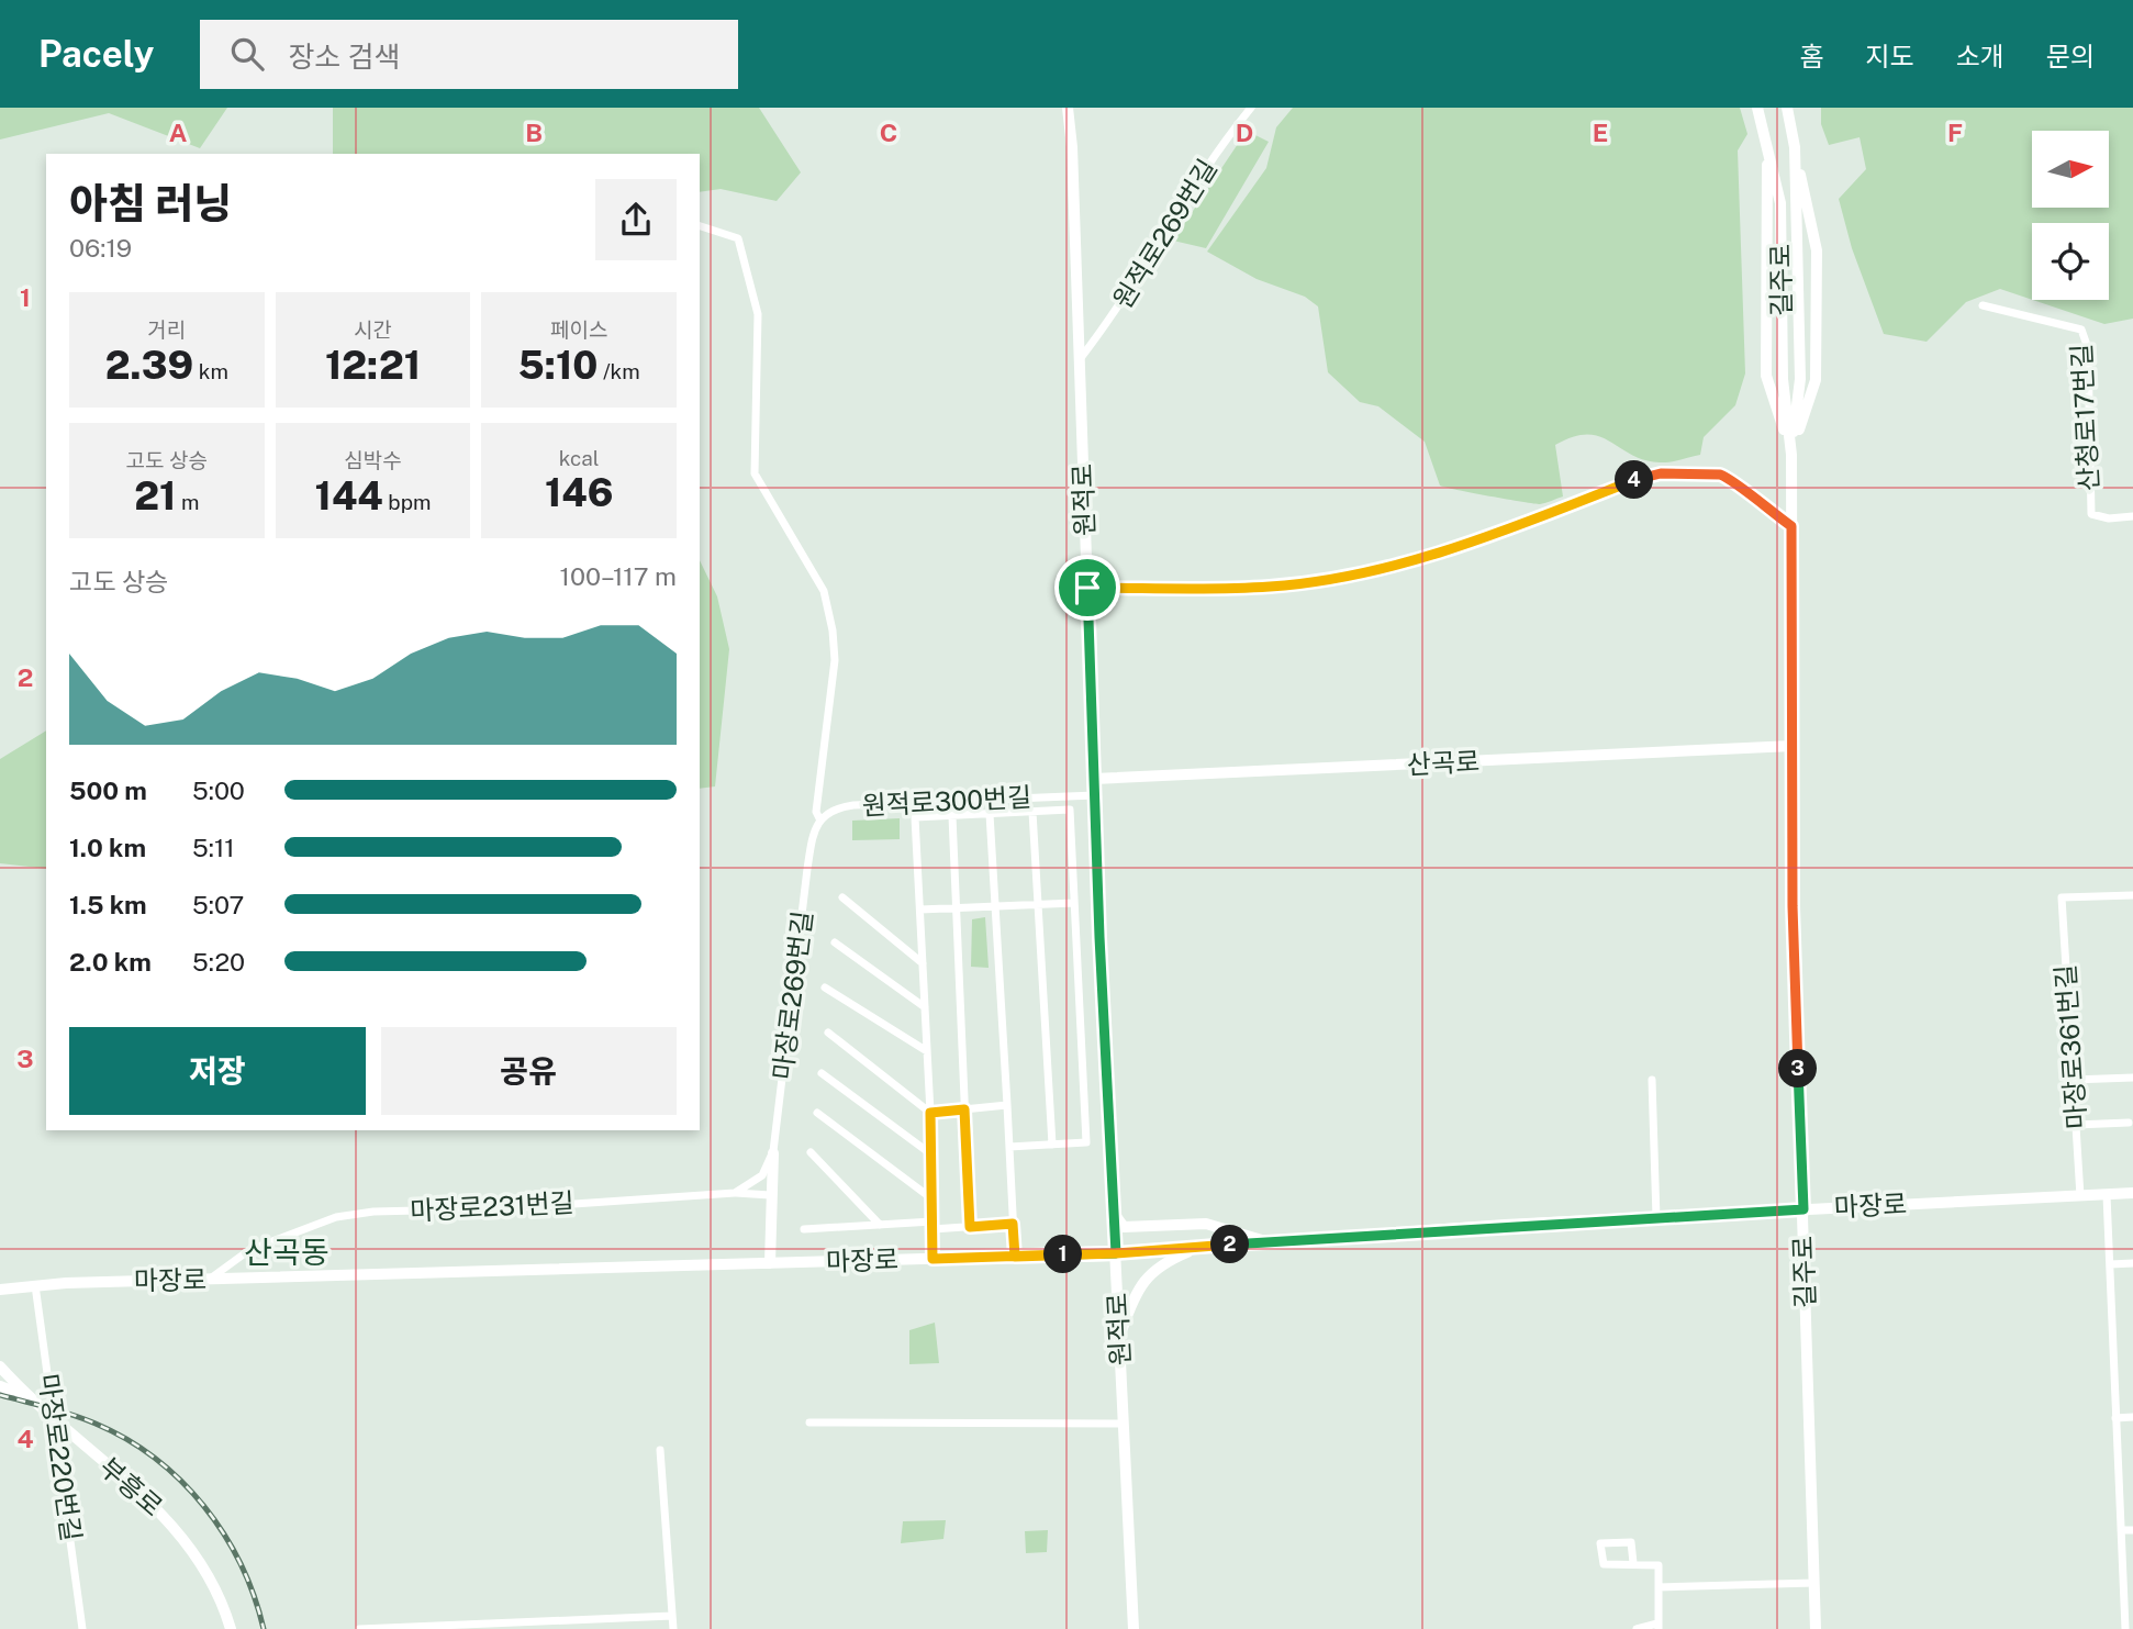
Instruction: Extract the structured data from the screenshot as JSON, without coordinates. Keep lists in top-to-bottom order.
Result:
{
  "streets": {
    "main road": [
      "길주로",
      "원적로",
      "마장로",
      "부흥로"
    ],
    "street": [
      "원적로269번길",
      "산청로17번길",
      "산곡로",
      "원적로300번길",
      "마장로269번길",
      "마장로361번길",
      "마장로231번길",
      "마장로220번길"
    ]
  },
  "crossings": [
    ["원적로269번길", "원적로"],
    ["길주로", "산곡로"],
    ["길주로", "마장로"],
    ["원적로", "산곡로"],
    ["원적로", "원적로300번길"],
    ["원적로", "마장로"],
    ["원적로300번길", "마장로269번길"],
    ["마장로361번길", "마장로"],
    ["마장로", "마장로231번길"],
    ["마장로", "마장로220번길"],
    ["마장로220번길", "부흥로"]
  ],
  "districts": ["산곡동"],
  "north": "right",
  "page": {
    "header": "Pacely",
    "search": "장소 검색",
    "nav": [
      "홈",
      "지도",
      "소개",
      "문의"
    ],
    "heading": ["아침 러닝", "06:19"],
    "stats": [
      ["거리", "2.39 km"],
      ["시간", "12:21"],
      ["페이스", "5:10 /km"],
      ["고도 상승", "21 m"],
      ["심박수", "144 bpm"],
      ["kcal", "146"]
    ],
    "pins": [
      "4",
      "3",
      "2",
      "1"
    ],
    "chart": ["고도 상승", "100–117 m"],
    "list": [
      {
        "name": "500 m",
        "note": "5:00"
      },
      {
        "name": "1.0 km",
        "note": "5:11"
      },
      {
        "name": "1.5 km",
        "note": "5:07"
      },
      {
        "name": "2.0 km",
        "note": "5:20"
      }
    ],
    "buttons": ["저장", "공유"]
  },
  "grid": {
    "columns": [
      "A",
      "B",
      "C",
      "D",
      "E",
      "F"
    ],
    "rows": [
      "1",
      "2",
      "3",
      "4"
    ]
  }
}
